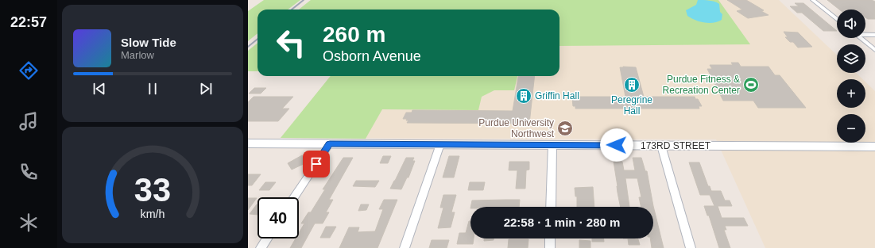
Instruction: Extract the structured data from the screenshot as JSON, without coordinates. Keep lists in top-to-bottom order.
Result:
{
  "streets": {
    "street": ["173RD STREET"]
  },
  "places": {
    "building": ["Peregrine Hall", "Griffin Hall"],
    "sports": ["Purdue Fitness & Recreation Center"],
    "school or university": ["Purdue University Northwest"]
  },
  "page": {
    "tabs": "22:57",
    "map_buttons": ["+", "−"],
    "turn": ["260 m", "Osborn Avenue"],
    "song": ["Slow Tide", "Marlow"],
    "limit": "40",
    "trip": "22:58 · 1 min · 280 m",
    "gauge": ["33", "km/h"]
  }
}
